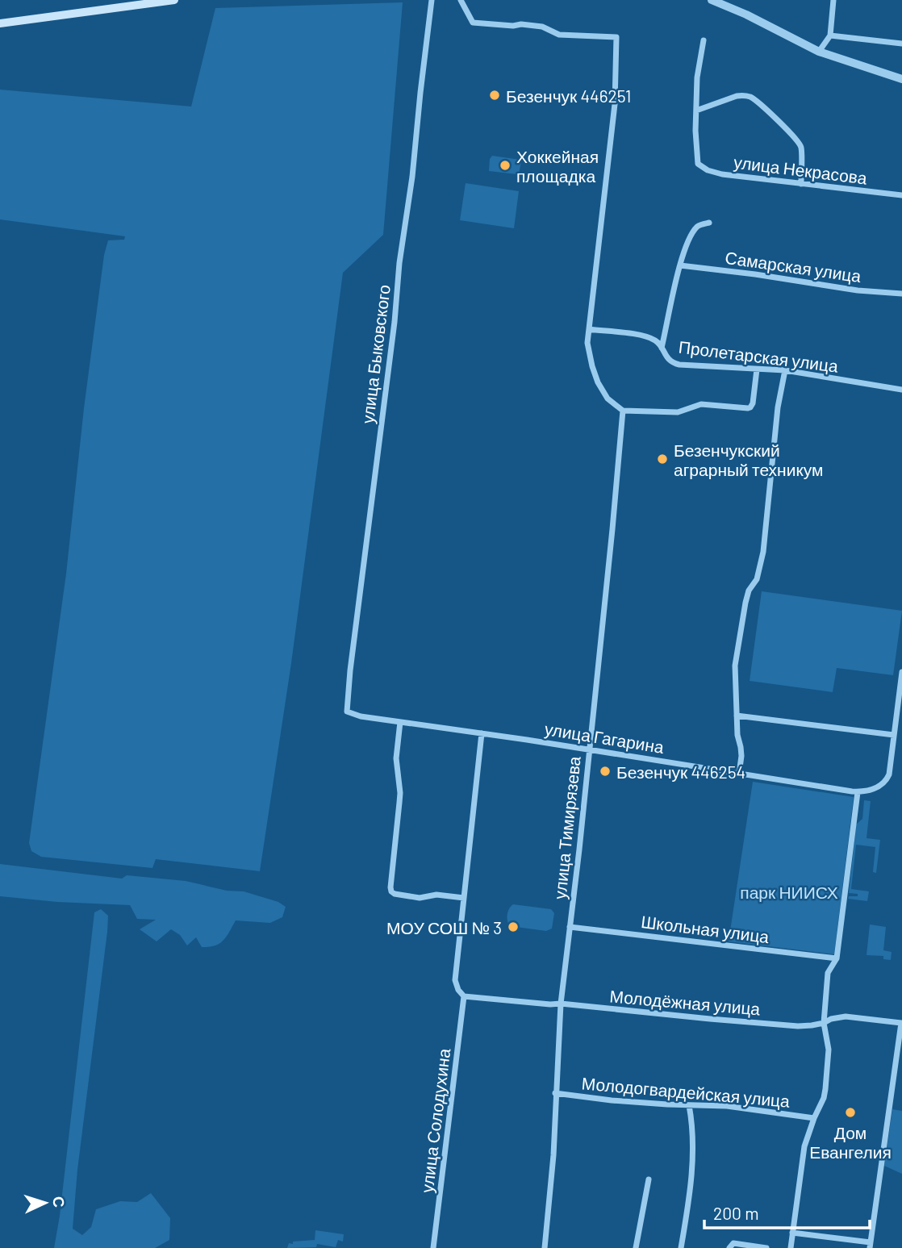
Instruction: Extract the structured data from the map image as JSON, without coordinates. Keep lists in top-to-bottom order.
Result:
{
  "streets": {
    "street": [
      "улица Некрасова",
      "Самарская улица",
      "улица Быковского",
      "Пролетарская улица",
      "улица Гагарина",
      "улица Тимирязева",
      "Школьная улица",
      "Молодёжная улица",
      "Молодогвардейская улица",
      "улица Солодухина"
    ]
  },
  "crossings": [
    ["улица Быковского", "улица Гагарина"],
    ["улица Гагарина", "улица Тимирязева"],
    ["улица Тимирязева", "Школьная улица"],
    ["улица Тимирязева", "Молодёжная улица"],
    ["улица Тимирязева", "Молодогвардейская улица"],
    ["Молодёжная улица", "улица Солодухина"]
  ],
  "parks": ["парк НИИСХ"],
  "places": [
    "Безенчук 446251",
    "Хоккейная площадка",
    "Безенчукский аграрный техникум",
    "Безенчук 446254",
    "МОУ СОШ № 3",
    "Дом Евангелия"
  ],
  "scale_bar": "200 m",
  "north": "right"
}
